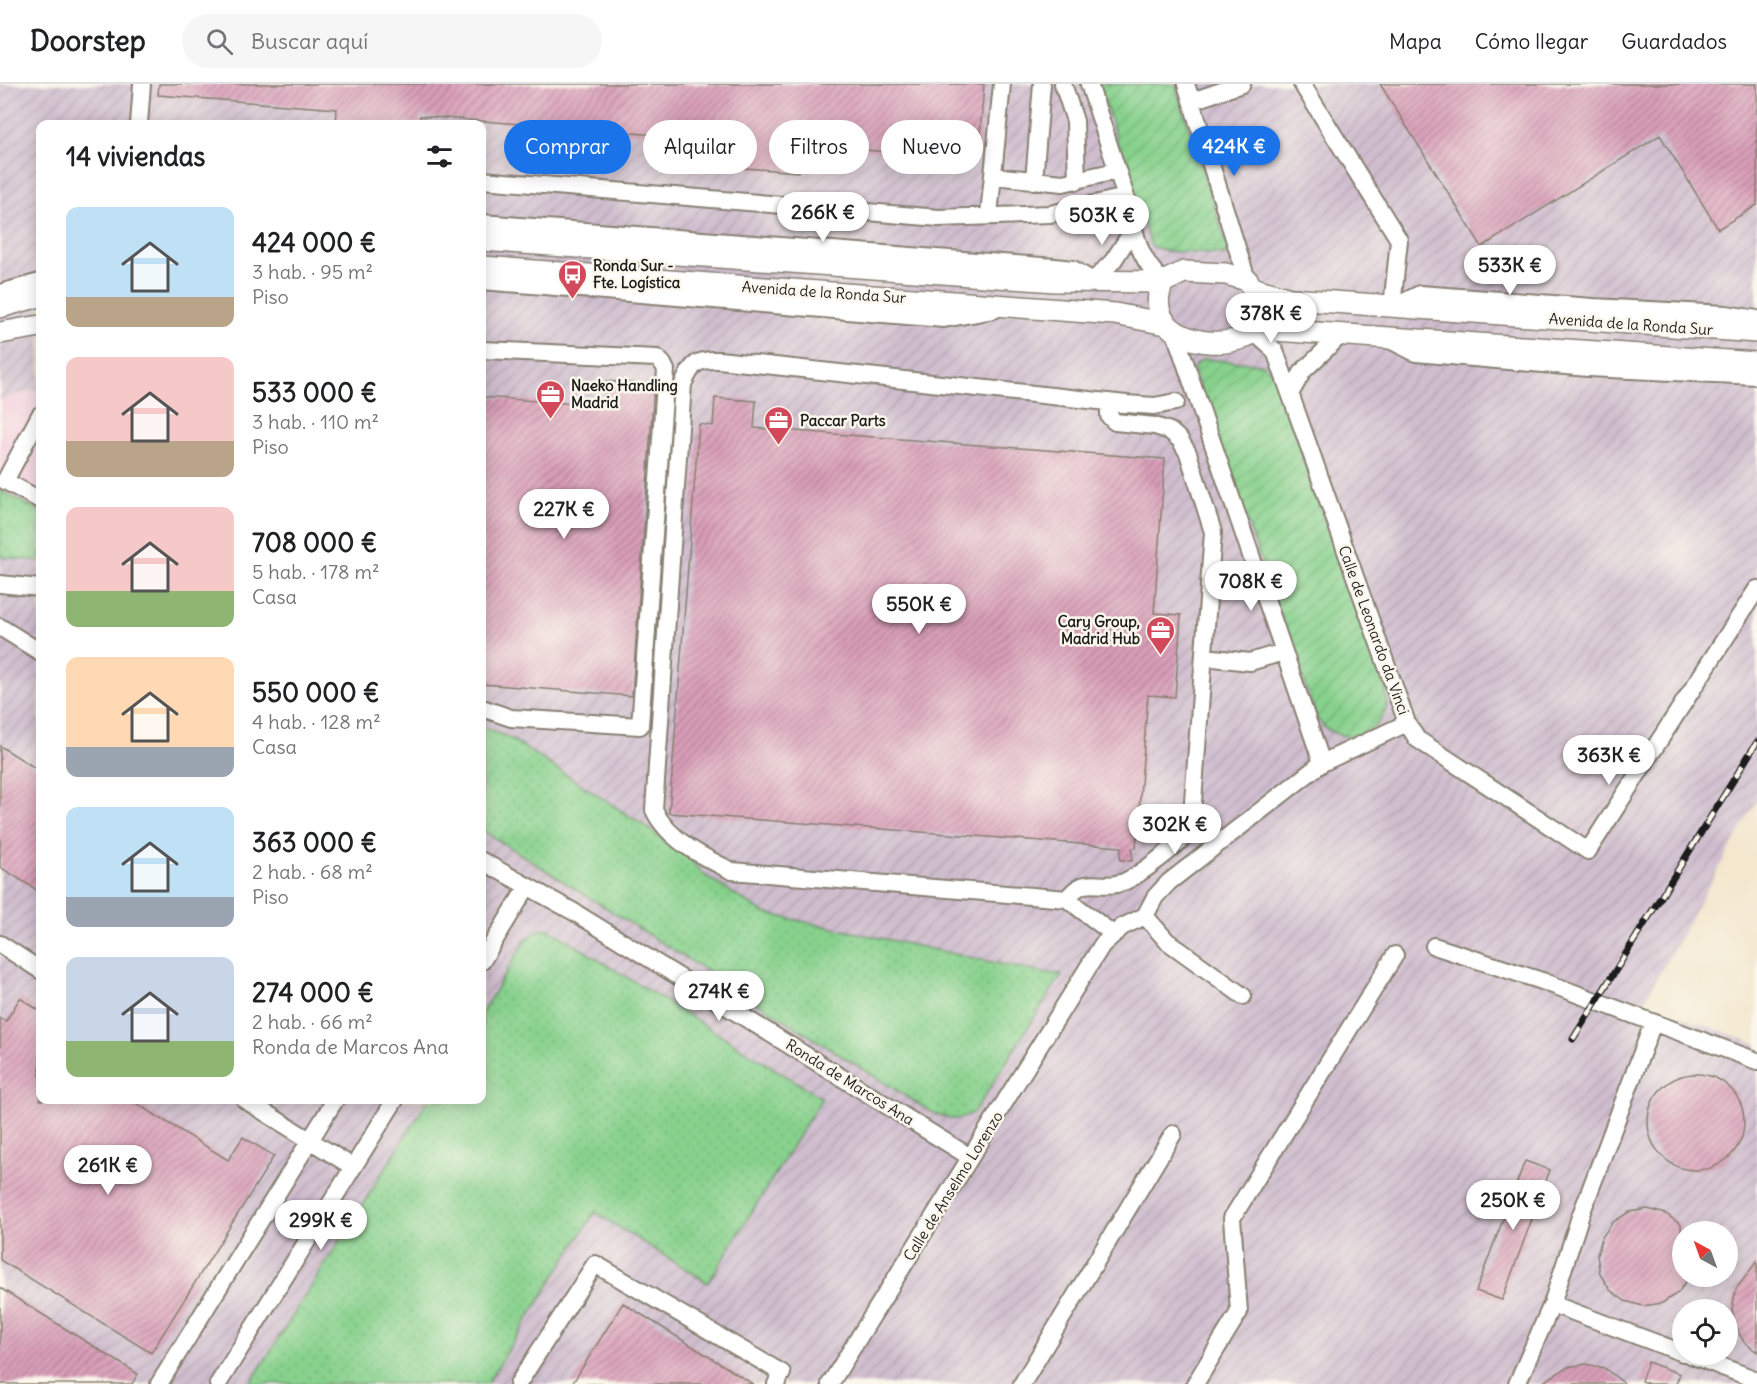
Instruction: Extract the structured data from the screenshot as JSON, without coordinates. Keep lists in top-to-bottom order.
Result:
{
  "streets": {
    "main road": ["Avenida de la Ronda Sur"],
    "street": ["Calle de Leonardo da Vinci", "Ronda de Marcos Ana", "Calle de Anselmo Lorenzo"]
  },
  "crossings": [
    ["Avenida de la Ronda Sur", "Calle de Leonardo da Vinci"],
    ["Ronda de Marcos Ana", "Calle de Anselmo Lorenzo"]
  ],
  "places": {
    "bus stop": ["Ronda Sur - Fte. Logística"],
    "office": ["Naeko Handling Madrid", "Paccar Parts", "Cary Group, Madrid Hub"]
  },
  "north": "top left",
  "page": {
    "header": "Doorstep",
    "search": "Buscar aquí",
    "nav": ["Mapa", "Cómo llegar", "Guardados"],
    "chip": [
      "Comprar",
      "Alquilar",
      "Filtros",
      "Nuevo"
    ],
    "heading": "14 viviendas",
    "price": [
      "424K €",
      "266K €",
      "503K €",
      "533K €",
      "378K €",
      "227K €",
      "708K €",
      "550K €",
      "363K €",
      "302K €",
      "274K €",
      "261K €",
      "250K €",
      "299K €"
    ],
    "list": [
      {
        "name": "424 000 €",
        "note": "3 hab. · 95 m² · Piso"
      },
      {
        "name": "533 000 €",
        "note": "3 hab. · 110 m² · Piso"
      },
      {
        "name": "708 000 €",
        "note": "5 hab. · 178 m² · Casa"
      },
      {
        "name": "550 000 €",
        "note": "4 hab. · 128 m² · Casa"
      },
      {
        "name": "363 000 €",
        "note": "2 hab. · 68 m² · Piso"
      },
      {
        "name": "274 000 €",
        "note": "2 hab. · 66 m² · Ronda de Marcos Ana"
      }
    ]
  }
}
